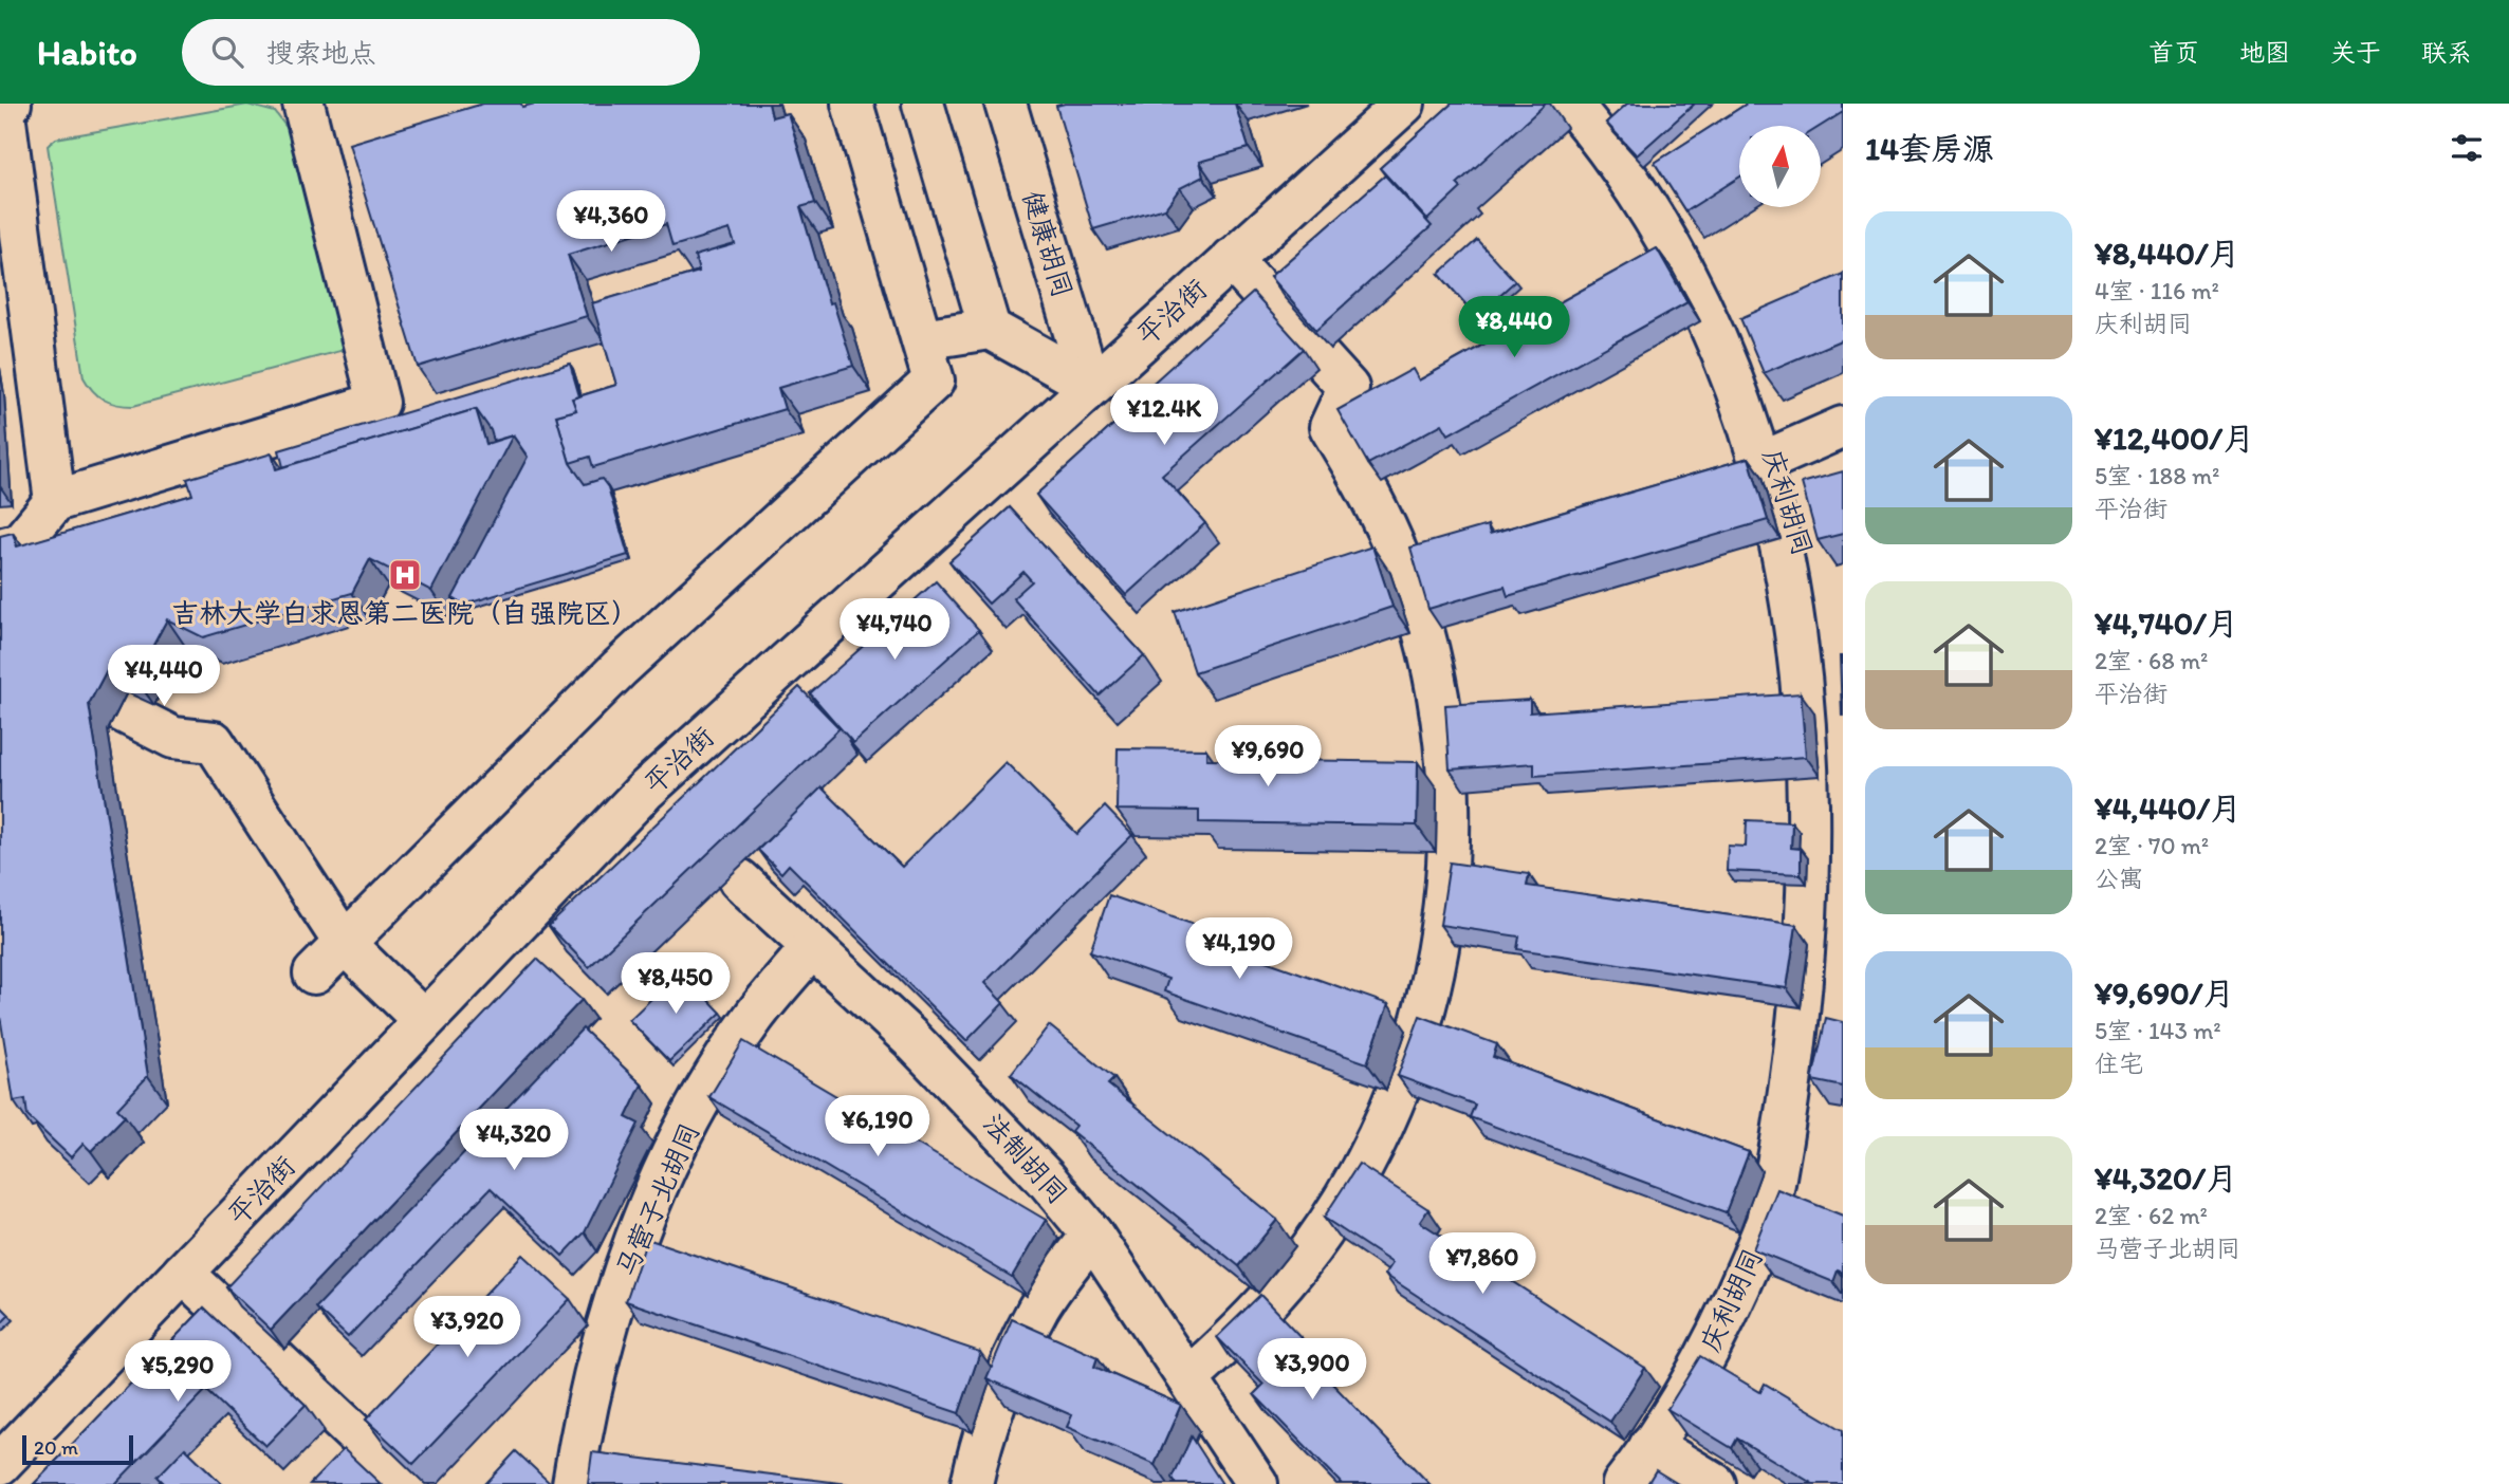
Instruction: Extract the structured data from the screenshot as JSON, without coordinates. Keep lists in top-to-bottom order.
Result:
{
  "streets": {
    "street": [
      "健康胡同",
      "平治街",
      "庆利胡同",
      "法制胡同",
      "马营子北胡同"
    ]
  },
  "crossings": [
    ["健康胡同", "平治街"],
    ["法制胡同", "马营子北胡同"]
  ],
  "places": {
    "hospital": ["吉林大学白求恩第二医院（自强院区）"]
  },
  "scale_bar": "20 m",
  "north": "top",
  "page": {
    "header": "Habito",
    "search": "搜索地点",
    "nav": [
      "首页",
      "地图",
      "关于",
      "联系"
    ],
    "heading": "14套房源",
    "price": [
      "¥4,360",
      "¥8,440",
      "¥12.4K",
      "¥4,740",
      "¥4,440",
      "¥9,690",
      "¥4,190",
      "¥8,450",
      "¥6,190",
      "¥4,320",
      "¥7,860",
      "¥3,920",
      "¥3,900",
      "¥5,290"
    ],
    "list": [
      {
        "name": "¥8,440/月",
        "note": "4室 · 116 m² · 庆利胡同"
      },
      {
        "name": "¥12,400/月",
        "note": "5室 · 188 m² · 平治街"
      },
      {
        "name": "¥4,740/月",
        "note": "2室 · 68 m² · 平治街"
      },
      {
        "name": "¥4,440/月",
        "note": "2室 · 70 m² · 公寓"
      },
      {
        "name": "¥9,690/月",
        "note": "5室 · 143 m² · 住宅"
      },
      {
        "name": "¥4,320/月",
        "note": "2室 · 62 m² · 马营子北胡同"
      }
    ],
    "scale": "20 m"
  }
}
